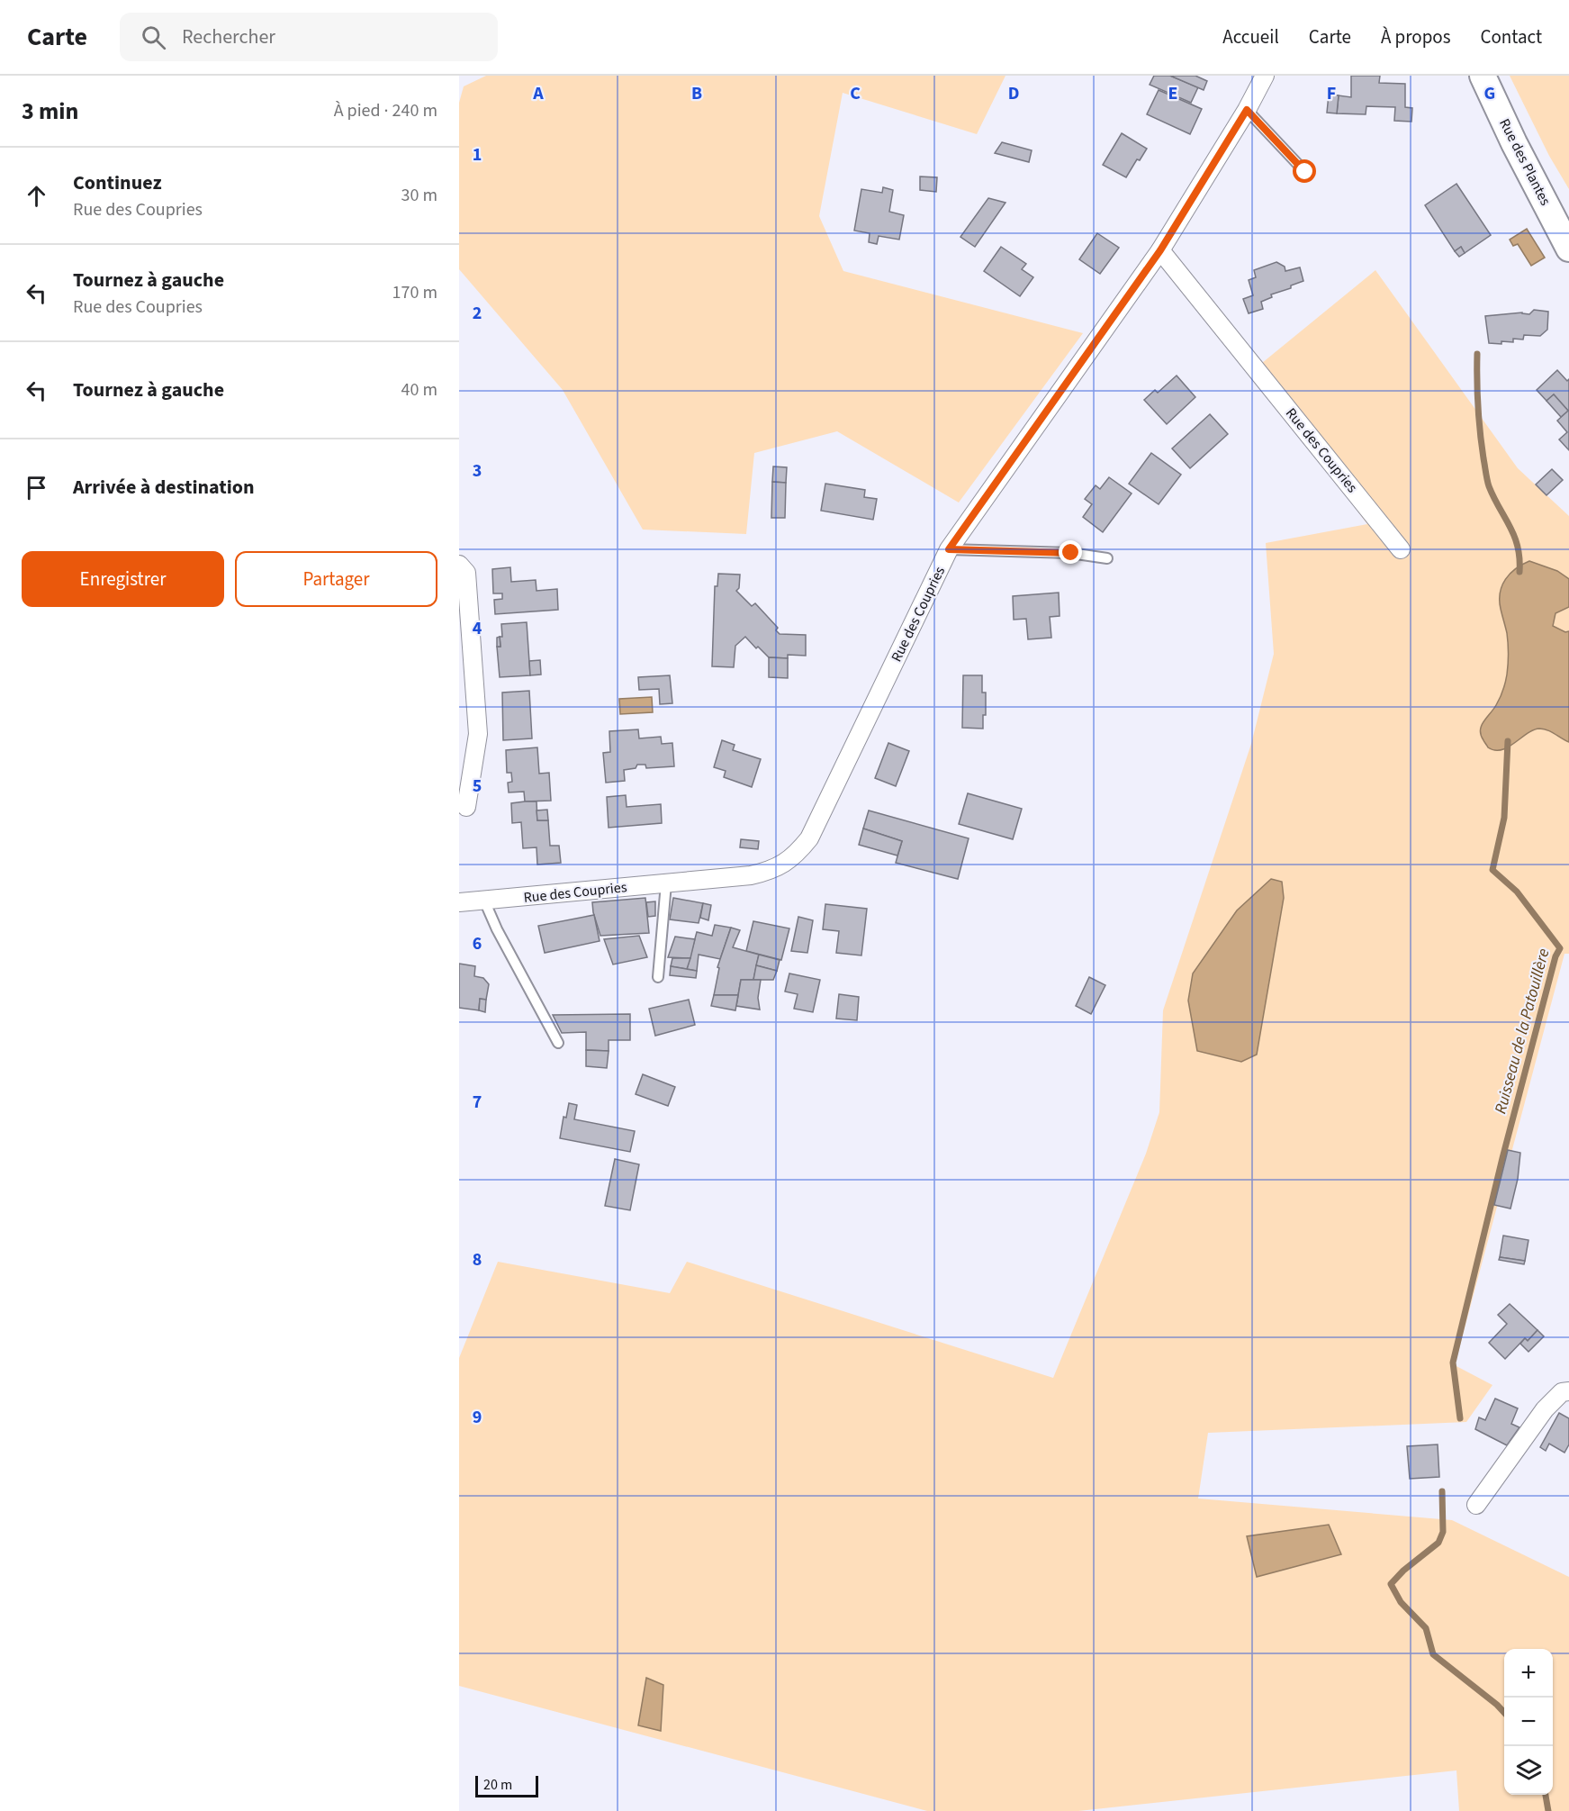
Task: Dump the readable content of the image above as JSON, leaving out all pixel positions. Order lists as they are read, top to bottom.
{
  "streets": {
    "street": ["Rue des Plantes", "Rue des Coupries"]
  },
  "water": ["Ruisseau de la Patouillère"],
  "scale_bar": "20 m",
  "page": {
    "header": "Carte",
    "search": "Rechercher",
    "nav": [
      "Accueil",
      "Carte",
      "À propos",
      "Contact"
    ],
    "heading": ["3 min", "À pied · 240 m"],
    "list": [
      ["Continuez", "Rue des Coupries", "30 m"],
      ["Tournez à gauche", "Rue des Coupries", "170 m"],
      ["Tournez à gauche", "40 m"],
      "Arrivée à destination"
    ],
    "buttons": ["Enregistrer", "Partager"],
    "map_buttons": ["+", "−"],
    "scale": "20 m"
  },
  "grid": {
    "columns": [
      "A",
      "B",
      "C",
      "D",
      "E",
      "F",
      "G"
    ],
    "rows": [
      "1",
      "2",
      "3",
      "4",
      "5",
      "6",
      "7",
      "8",
      "9"
    ]
  }
}
